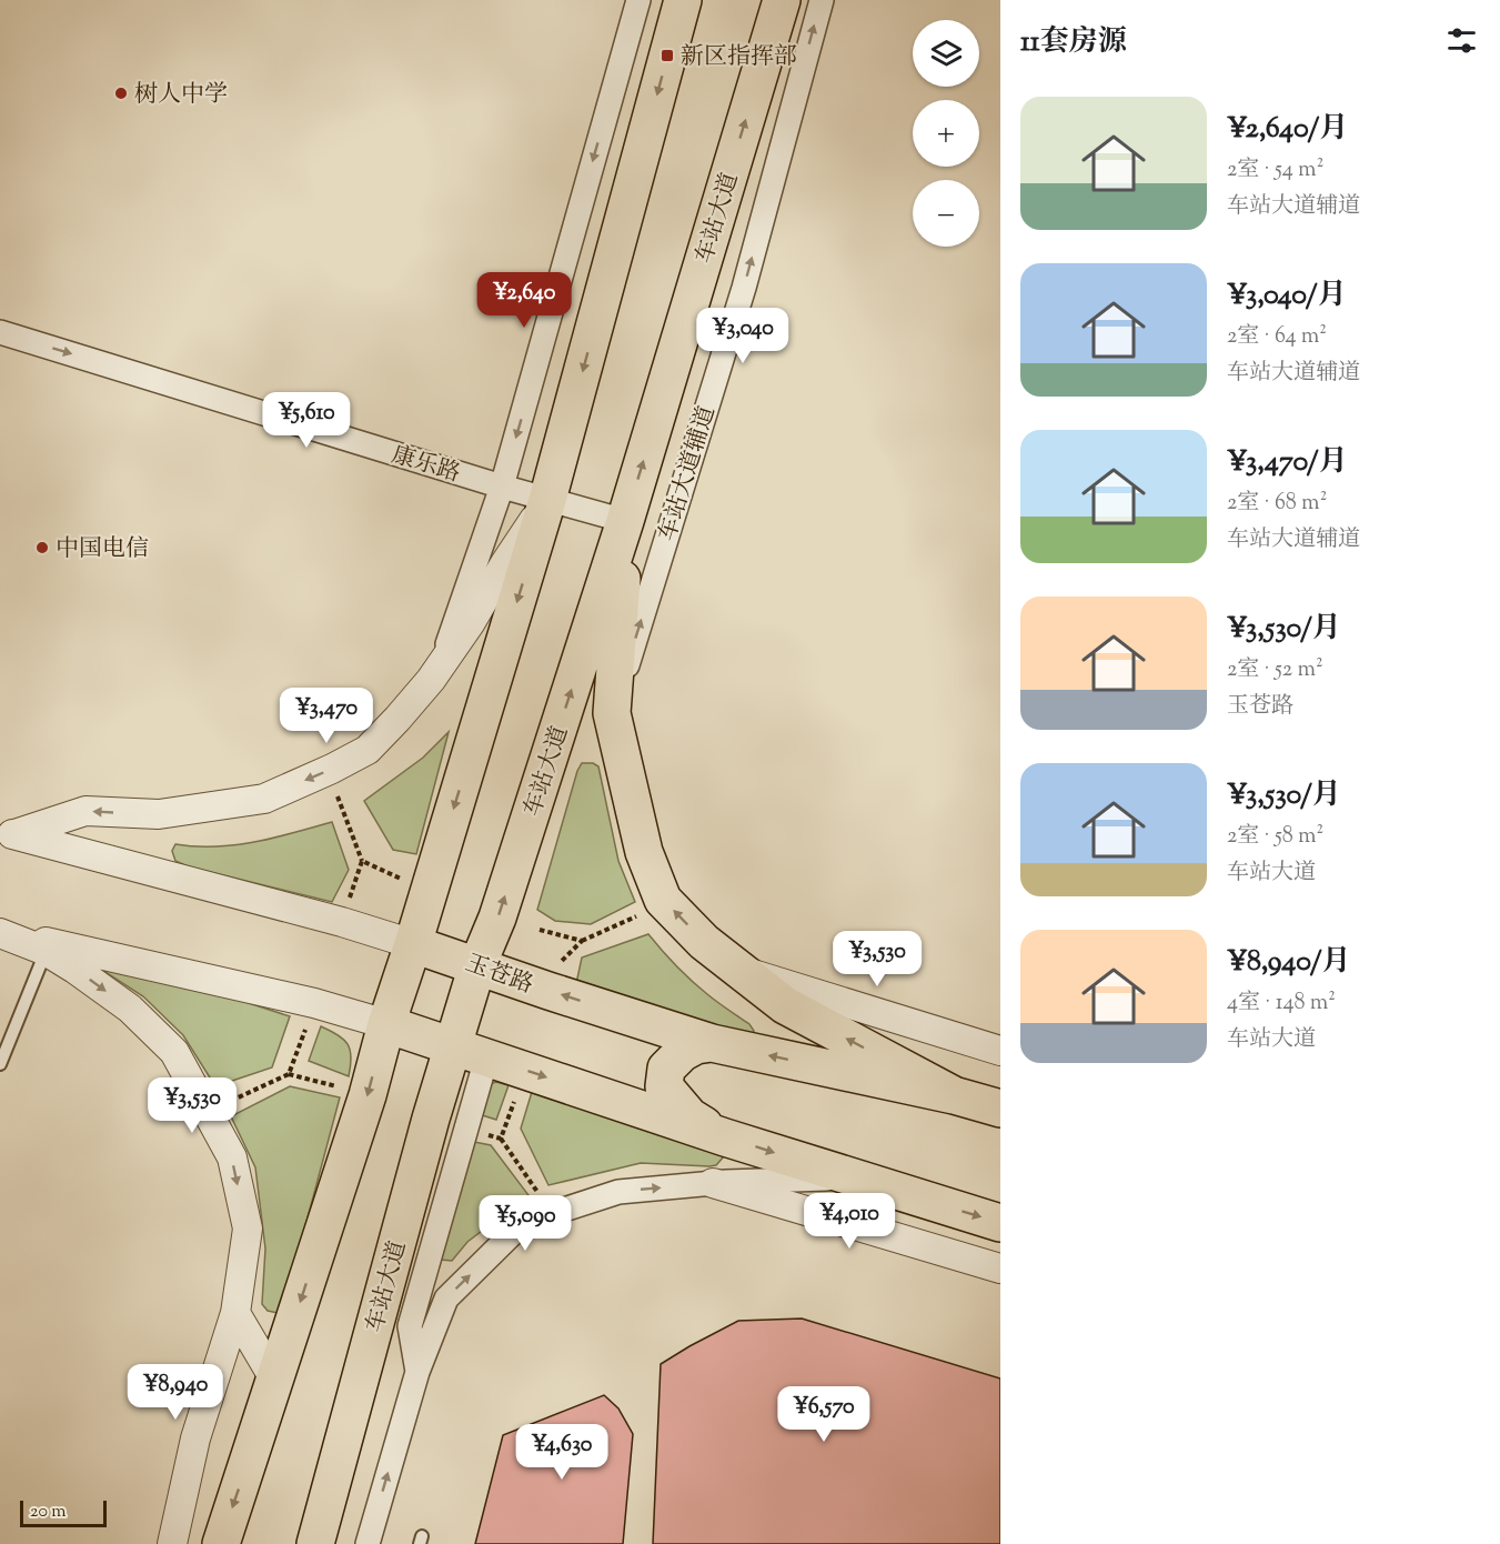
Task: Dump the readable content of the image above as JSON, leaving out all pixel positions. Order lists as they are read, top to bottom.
{
  "streets": {
    "main road": ["车站大道", "玉苍路"],
    "street": ["康乐路", "车站大道辅道"]
  },
  "crossings": [
    ["车站大道", "康乐路"],
    ["车站大道", "玉苍路"]
  ],
  "one_way": ["康乐路"],
  "places": {
    "transit": ["新区指挥部"],
    "other": ["树人中学", "中国电信"]
  },
  "scale_bar": "20 m",
  "page": {
    "heading": "11套房源",
    "map_buttons": ["+", "−"],
    "list": [
      {
        "name": "¥2,640/月",
        "note": "2室 · 54 m² · 车站大道辅道"
      },
      {
        "name": "¥3,040/月",
        "note": "2室 · 64 m² · 车站大道辅道"
      },
      {
        "name": "¥3,470/月",
        "note": "2室 · 68 m² · 车站大道辅道"
      },
      {
        "name": "¥3,530/月",
        "note": "2室 · 52 m² · 玉苍路"
      },
      {
        "name": "¥3,530/月",
        "note": "2室 · 58 m² · 车站大道"
      },
      {
        "name": "¥8,940/月",
        "note": "4室 · 148 m² · 车站大道"
      }
    ],
    "price": [
      "¥2,640",
      "¥3,040",
      "¥5,610",
      "¥3,470",
      "¥3,530",
      "¥3,530",
      "¥4,010",
      "¥5,090",
      "¥8,940",
      "¥6,570",
      "¥4,630"
    ],
    "scale": "20 m"
  }
}
